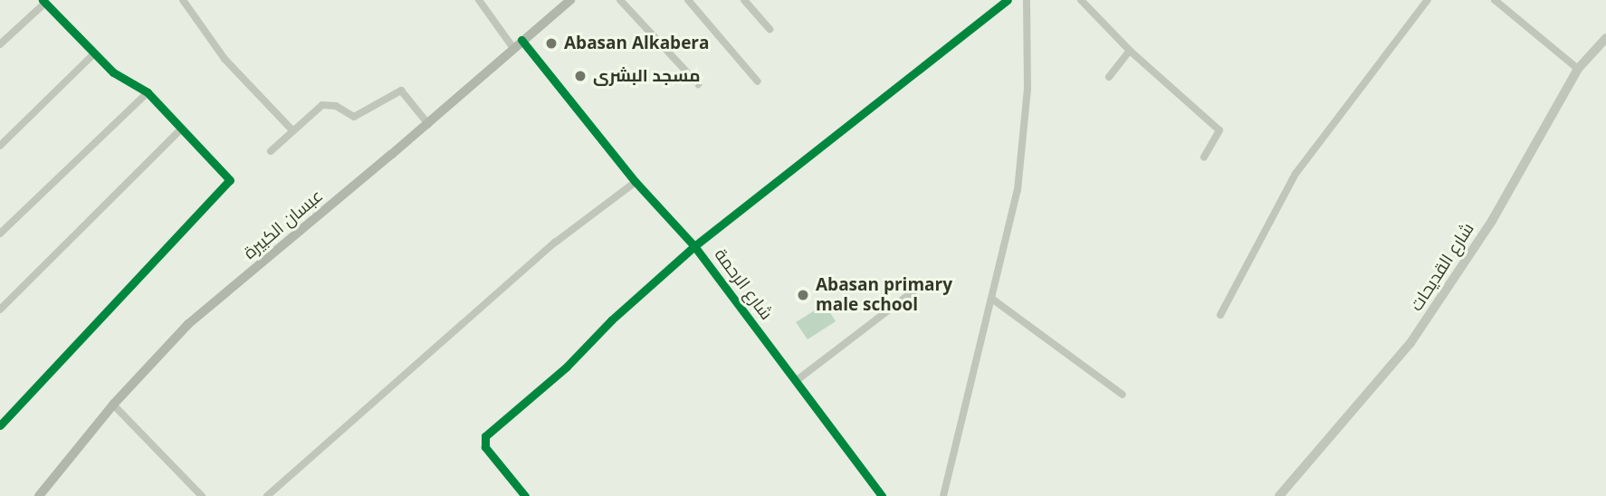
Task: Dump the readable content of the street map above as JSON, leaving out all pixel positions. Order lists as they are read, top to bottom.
{
  "streets": {
    "main road": ["عبسان الكبيرة"],
    "street": ["شارع القديحات", "شارع الرحمة"]
  },
  "crossings": [
    ["عبسان الكبيرة", "شارع الرحمة"]
  ],
  "places": ["Abasan Alkabera", "مسجد البشرى", "Abasan primary male school"]
}
